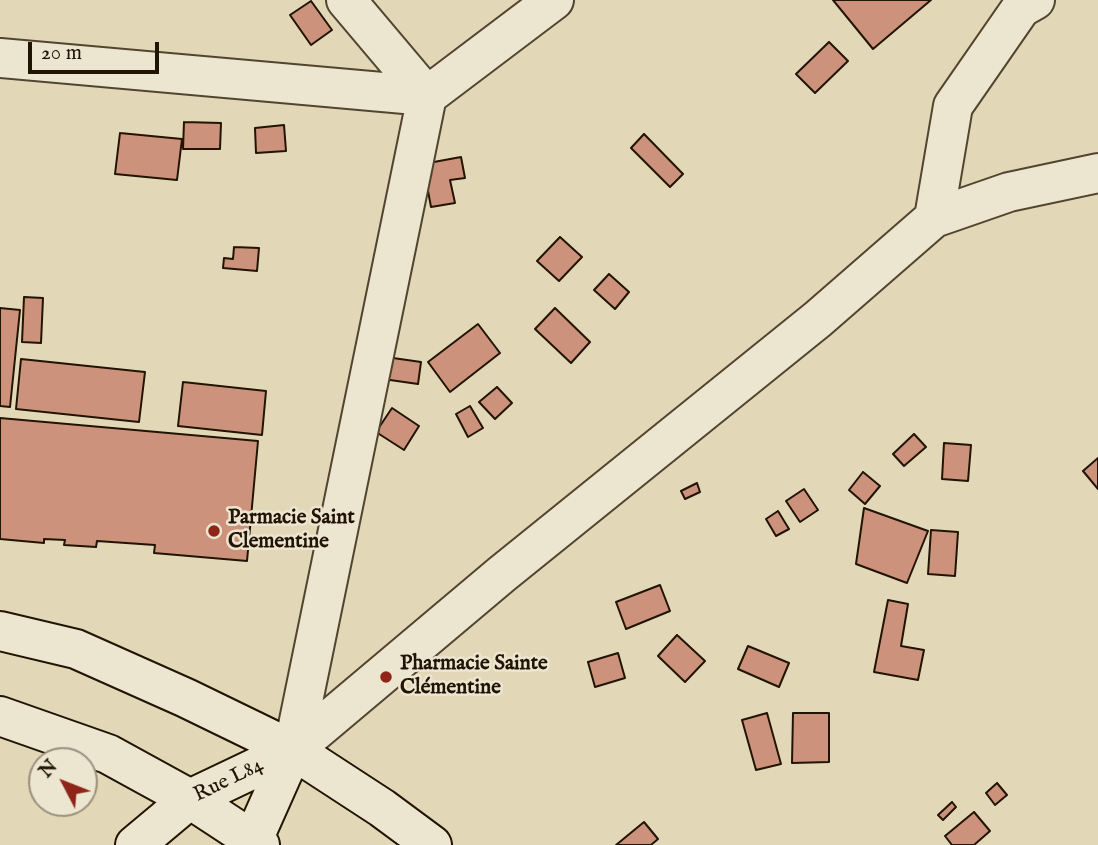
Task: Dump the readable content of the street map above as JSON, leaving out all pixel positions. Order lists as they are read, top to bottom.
{
  "streets": {
    "street": ["Rue L84"]
  },
  "places": ["Parmacie Saint Clementine", "Pharmacie Sainte Clémentine"],
  "scale_bar": "20 m",
  "north": "top left"
}
